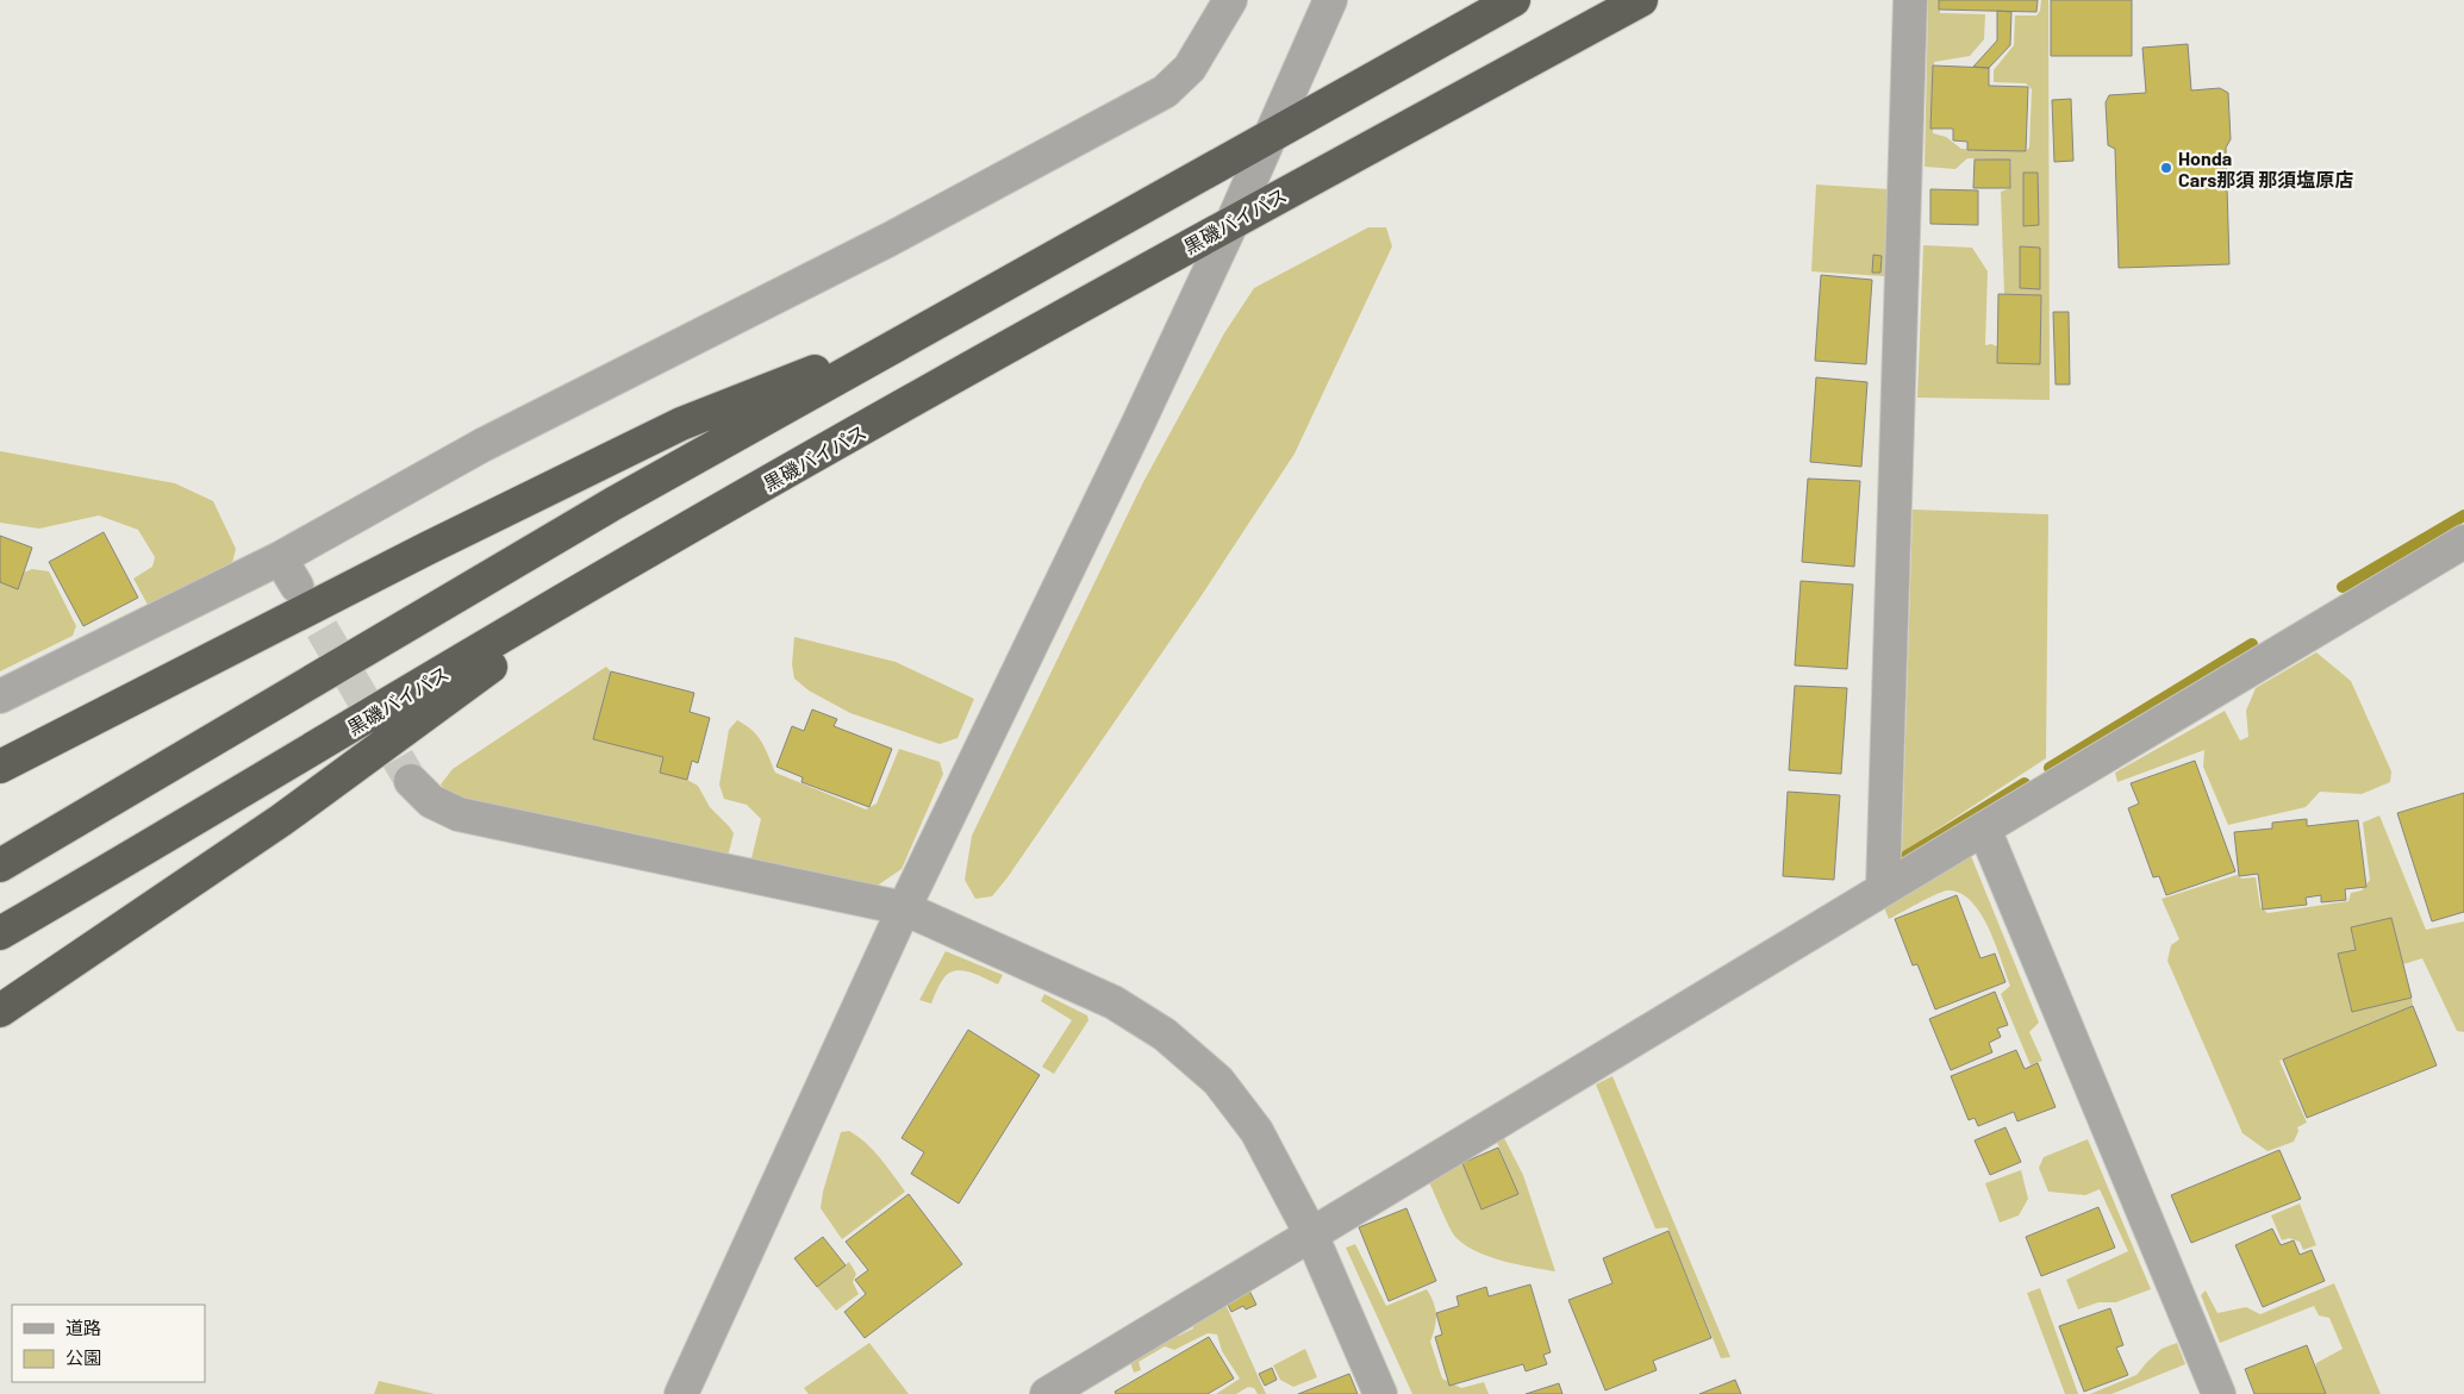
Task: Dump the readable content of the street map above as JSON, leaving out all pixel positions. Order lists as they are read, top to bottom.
{
  "streets": {
    "highway": ["黒磯バイパス"]
  },
  "places": ["Honda Cars那須 那須塩原店"],
  "legend": ["道路", "公園"]
}
